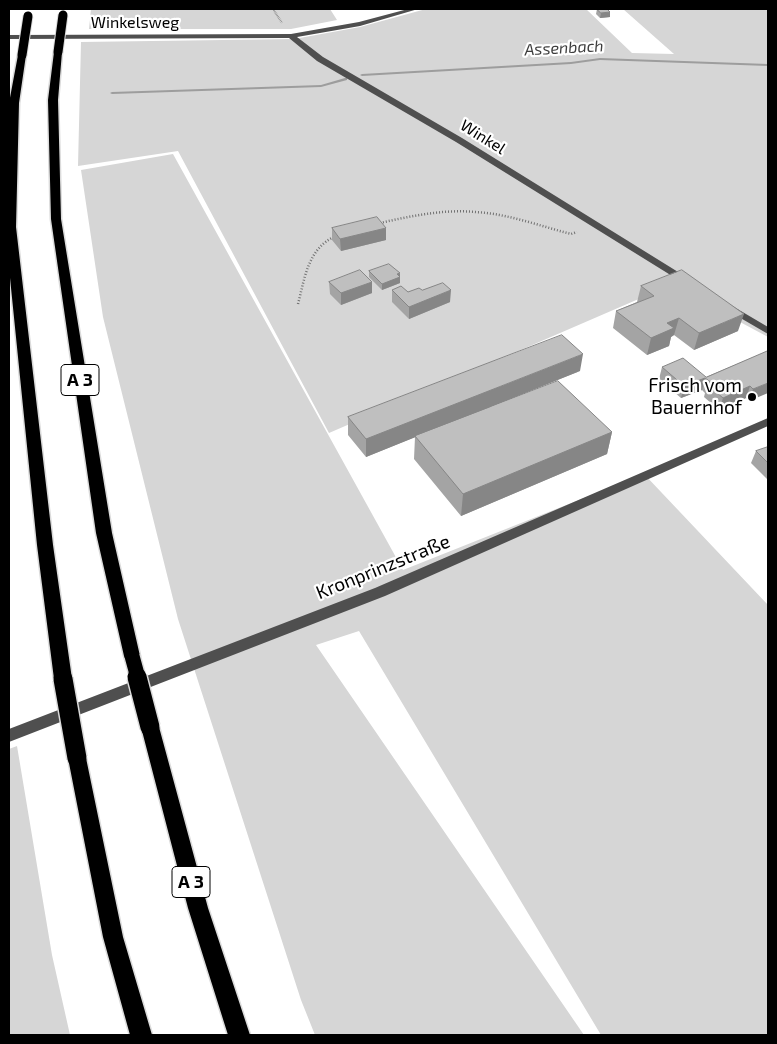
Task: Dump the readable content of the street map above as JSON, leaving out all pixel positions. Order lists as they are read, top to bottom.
{
  "streets": {
    "highway": ["A 3"],
    "street": ["Winkelsweg", "Winkel", "Kronprinzstraße"]
  },
  "crossings": [
    ["Winkelsweg", "Winkel"]
  ],
  "water": ["Assenbach"],
  "places": ["Frisch vom Bauernhof"]
}
